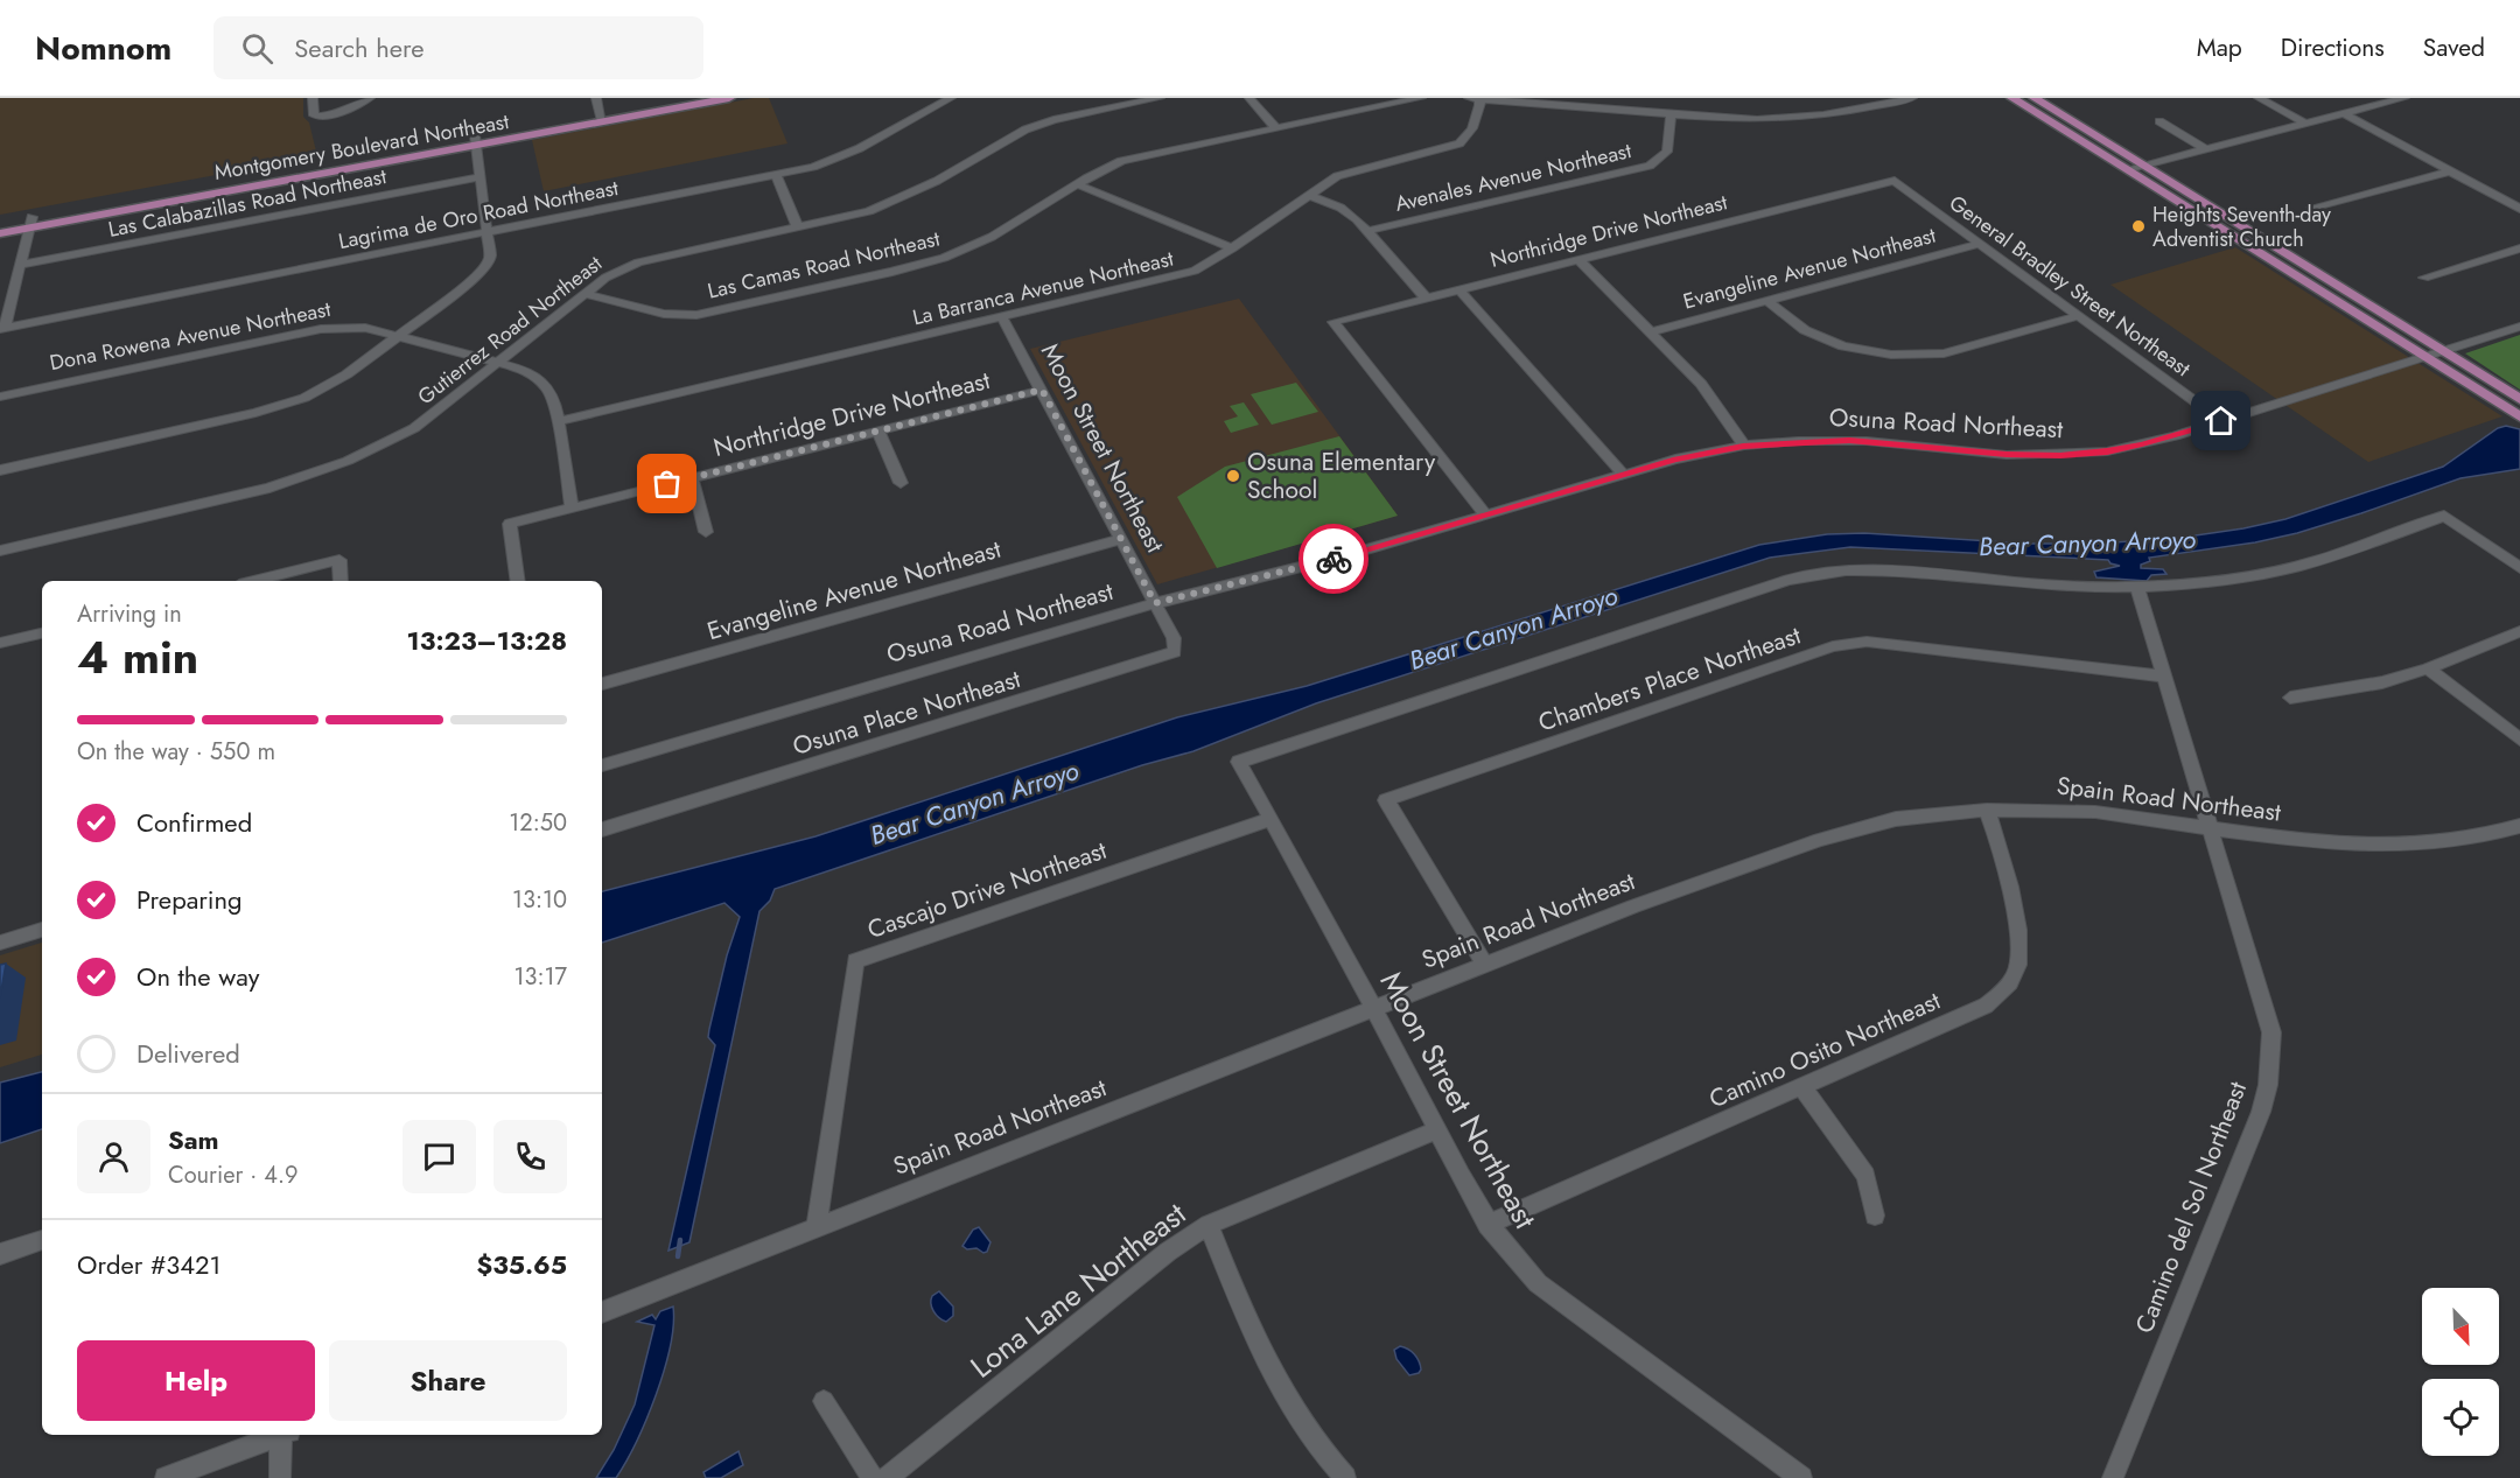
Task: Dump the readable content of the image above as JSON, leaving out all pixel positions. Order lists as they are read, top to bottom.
{
  "streets": {
    "main road": ["Montgomery Boulevard Northeast"],
    "street": [
      "Avenales Avenue Northeast",
      "Las Calabazillas Road Northeast",
      "Lagrima de Oro Road Northeast",
      "Northridge Drive Northeast",
      "Las Camas Road Northeast",
      "Evangeline Avenue Northeast",
      "General Bradley Street Northeast",
      "La Barranca Avenue Northeast",
      "Gutierrez Road Northeast",
      "Dona Rowena Avenue Northeast",
      "Osuna Road Northeast",
      "Moon Street Northeast",
      "Chambers Place Northeast",
      "Osuna Place Northeast",
      "Spain Road Northeast",
      "Cascajo Drive Northeast",
      "Camino Osito Northeast",
      "Camino del Sol Northeast",
      "Lona Lane Northeast"
    ]
  },
  "crossings": [
    ["Northridge Drive Northeast", "General Bradley Street Northeast"],
    ["Northridge Drive Northeast", "Dona Rowena Avenue Northeast"],
    ["Northridge Drive Northeast", "Osuna Road Northeast"],
    ["Northridge Drive Northeast", "Moon Street Northeast"],
    ["Las Camas Road Northeast", "Gutierrez Road Northeast"],
    ["Evangeline Avenue Northeast", "General Bradley Street Northeast"],
    ["Evangeline Avenue Northeast", "Moon Street Northeast"],
    ["General Bradley Street Northeast", "Osuna Road Northeast"],
    ["La Barranca Avenue Northeast", "Dona Rowena Avenue Northeast"],
    ["La Barranca Avenue Northeast", "Moon Street Northeast"],
    ["Gutierrez Road Northeast", "Dona Rowena Avenue Northeast"],
    ["Osuna Road Northeast", "Moon Street Northeast"],
    ["Osuna Road Northeast", "Osuna Place Northeast"],
    ["Moon Street Northeast", "Osuna Place Northeast"],
    ["Moon Street Northeast", "Spain Road Northeast"],
    ["Moon Street Northeast", "Cascajo Drive Northeast"],
    ["Moon Street Northeast", "Camino Osito Northeast"],
    ["Moon Street Northeast", "Camino del Sol Northeast"],
    ["Moon Street Northeast", "Lona Lane Northeast"],
    ["Chambers Place Northeast", "Spain Road Northeast"],
    ["Chambers Place Northeast", "Camino del Sol Northeast"],
    ["Spain Road Northeast", "Cascajo Drive Northeast"],
    ["Spain Road Northeast", "Camino Osito Northeast"],
    ["Spain Road Northeast", "Camino del Sol Northeast"]
  ],
  "water": ["Bear Canyon Arroyo"],
  "places": ["Heights Seventh-day Adventist Church", "Osuna Elementary School"],
  "north": "bottom right",
  "page": {
    "header": "Nomnom",
    "search": "Search here",
    "nav": ["Map", "Directions", "Saved"],
    "heading": ["4 min", "Arriving in", "13:23–13:28"],
    "panel": [
      "Sam",
      "Courier · 4.9",
      "Order #3421",
      "$35.65"
    ],
    "bar": "On the way · 550 m",
    "list": [
      ["Confirmed", "12:50"],
      ["Preparing", "13:10"],
      ["On the way", "13:17"],
      "Delivered"
    ],
    "buttons": ["Help", "Share"]
  }
}
